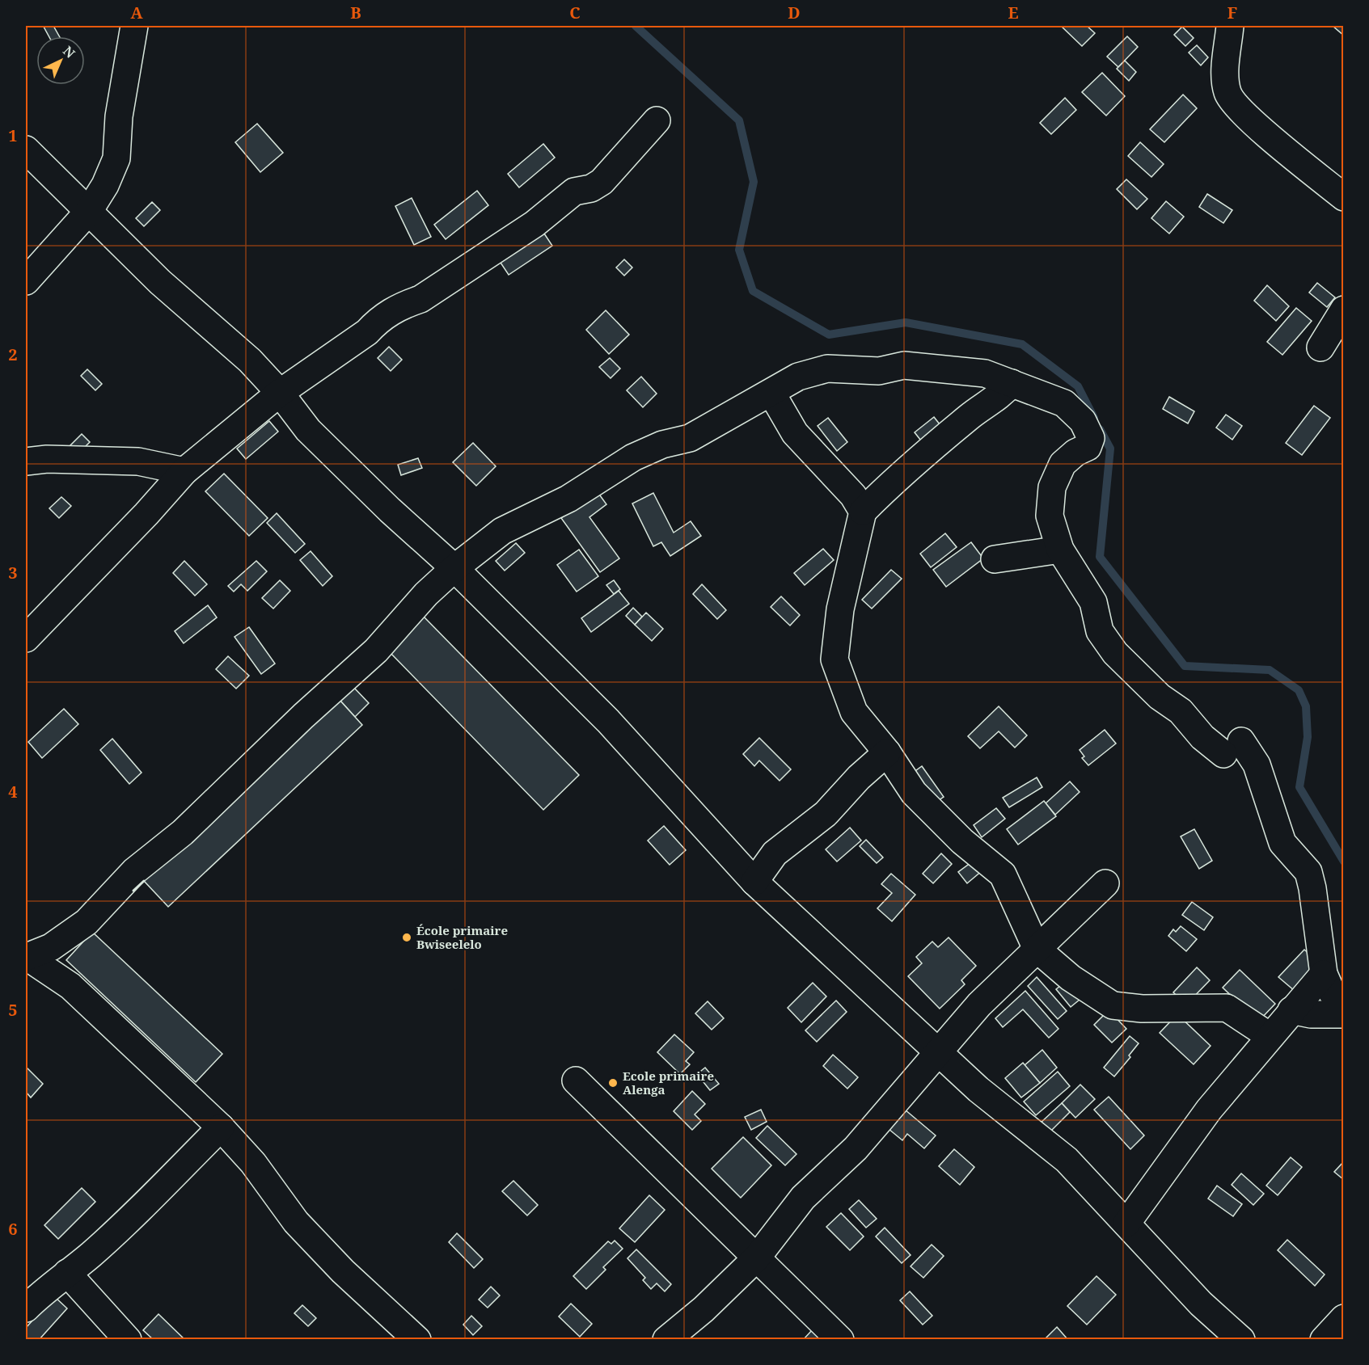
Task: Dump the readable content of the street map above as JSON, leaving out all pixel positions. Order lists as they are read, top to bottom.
{
  "places": ["École primaire Bwiseelelo", "Ecole primaire Alenga"],
  "north": "top right",
  "grid": {
    "columns": [
      "A",
      "B",
      "C",
      "D",
      "E",
      "F"
    ],
    "rows": [
      "1",
      "2",
      "3",
      "4",
      "5",
      "6"
    ]
  }
}
